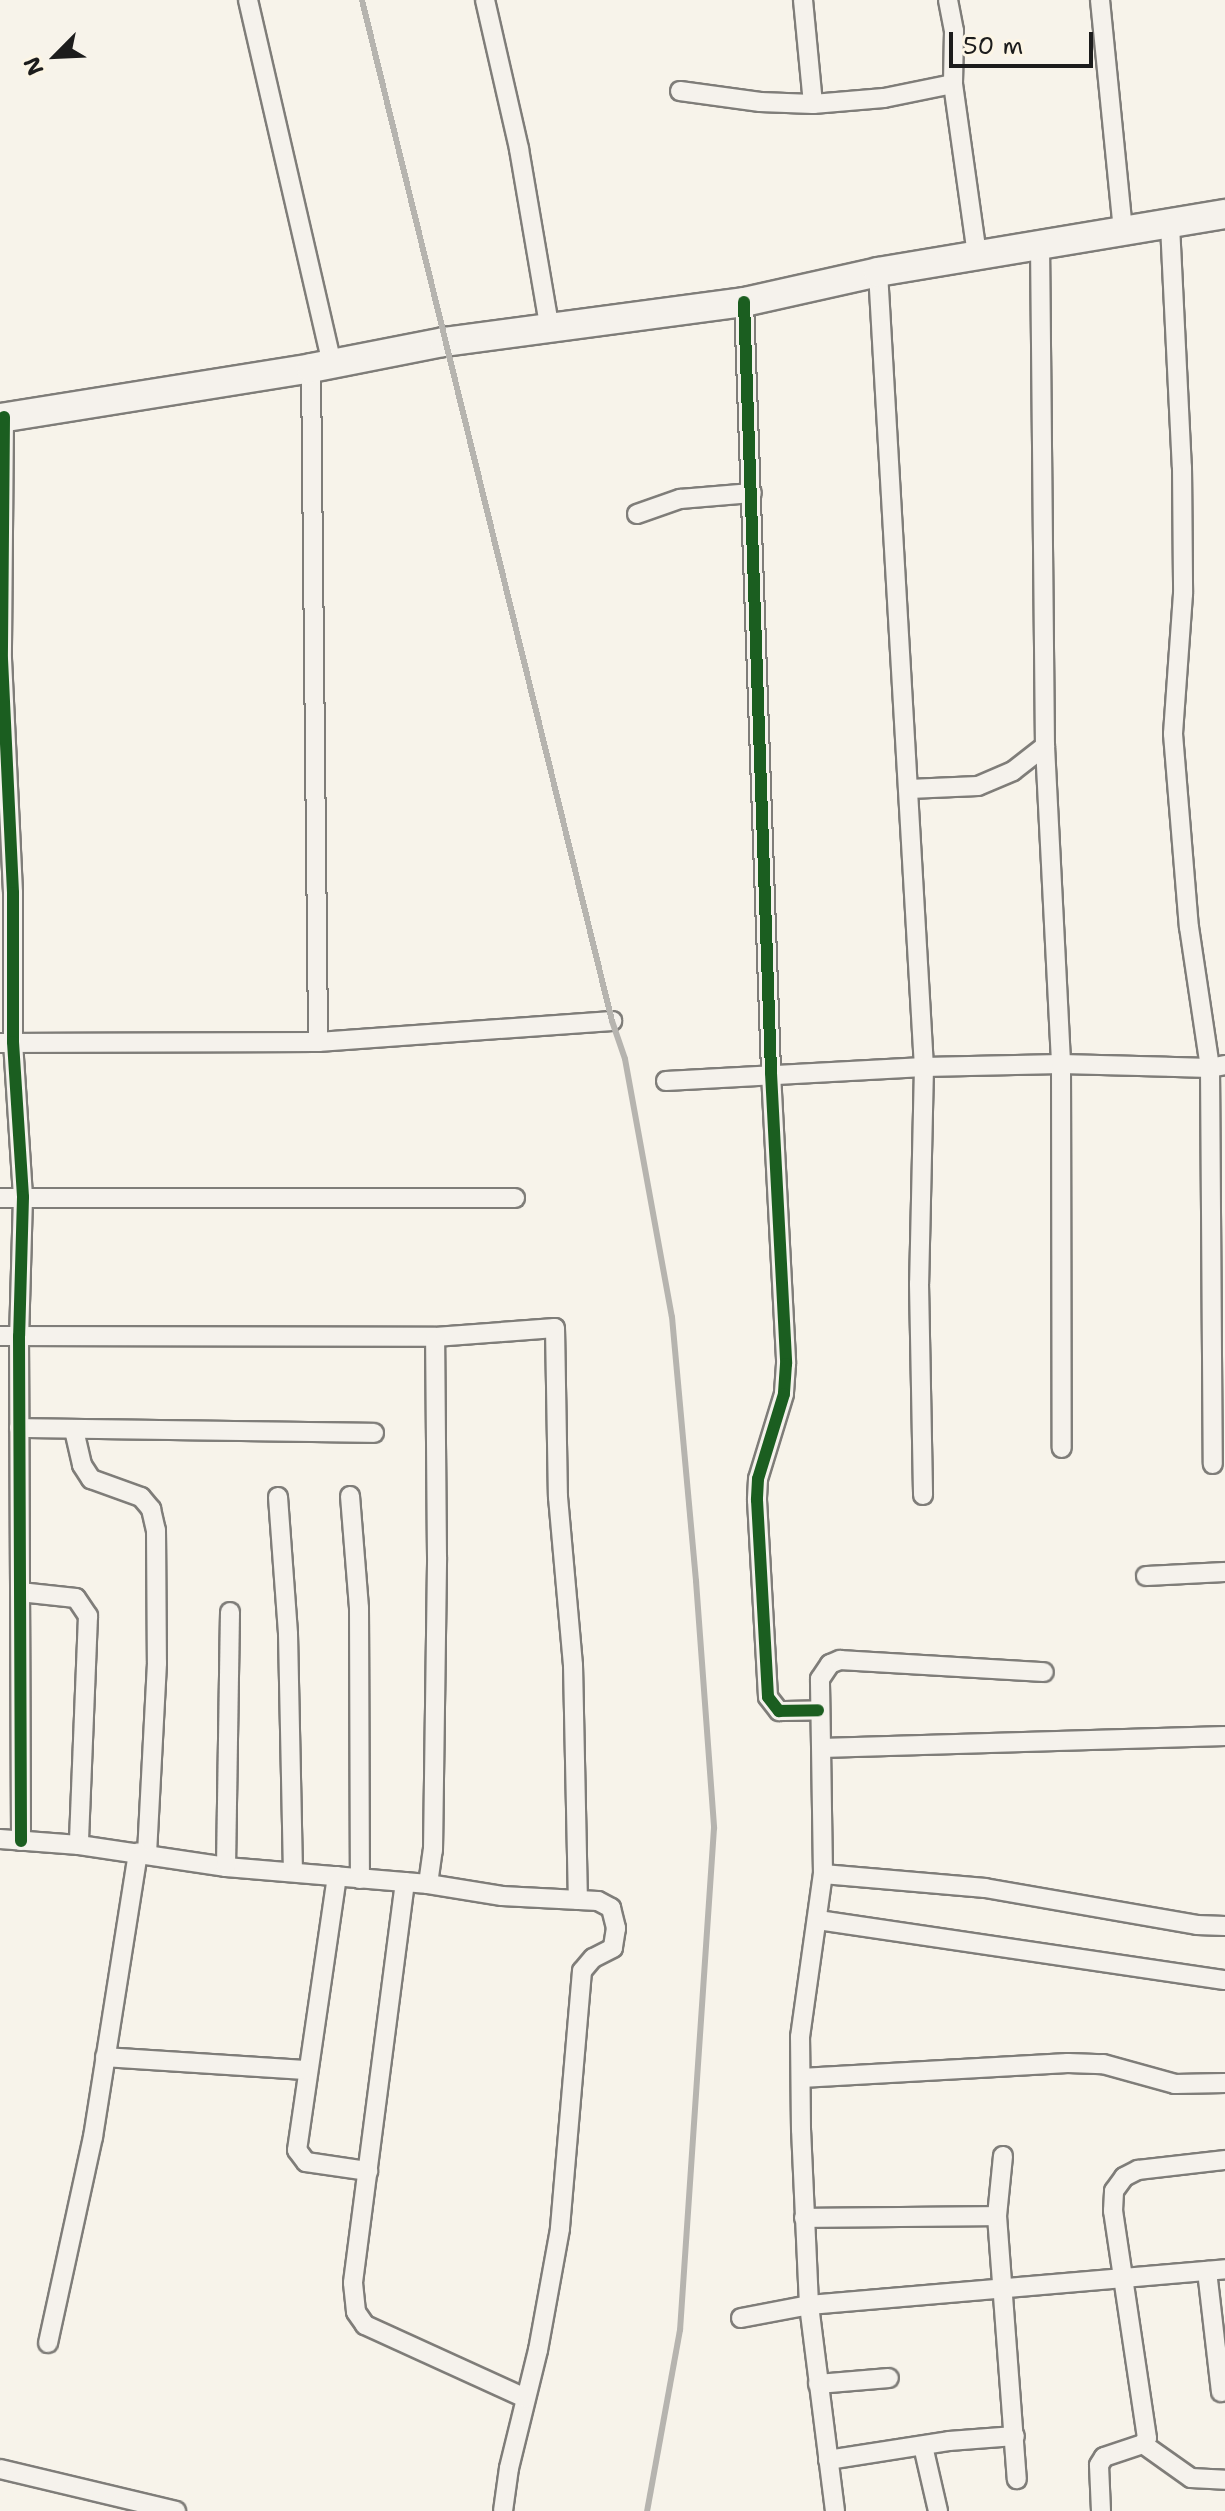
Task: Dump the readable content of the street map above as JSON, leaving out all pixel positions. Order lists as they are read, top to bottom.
{
  "scale_bar": "50 m",
  "north": "bottom left"
}
